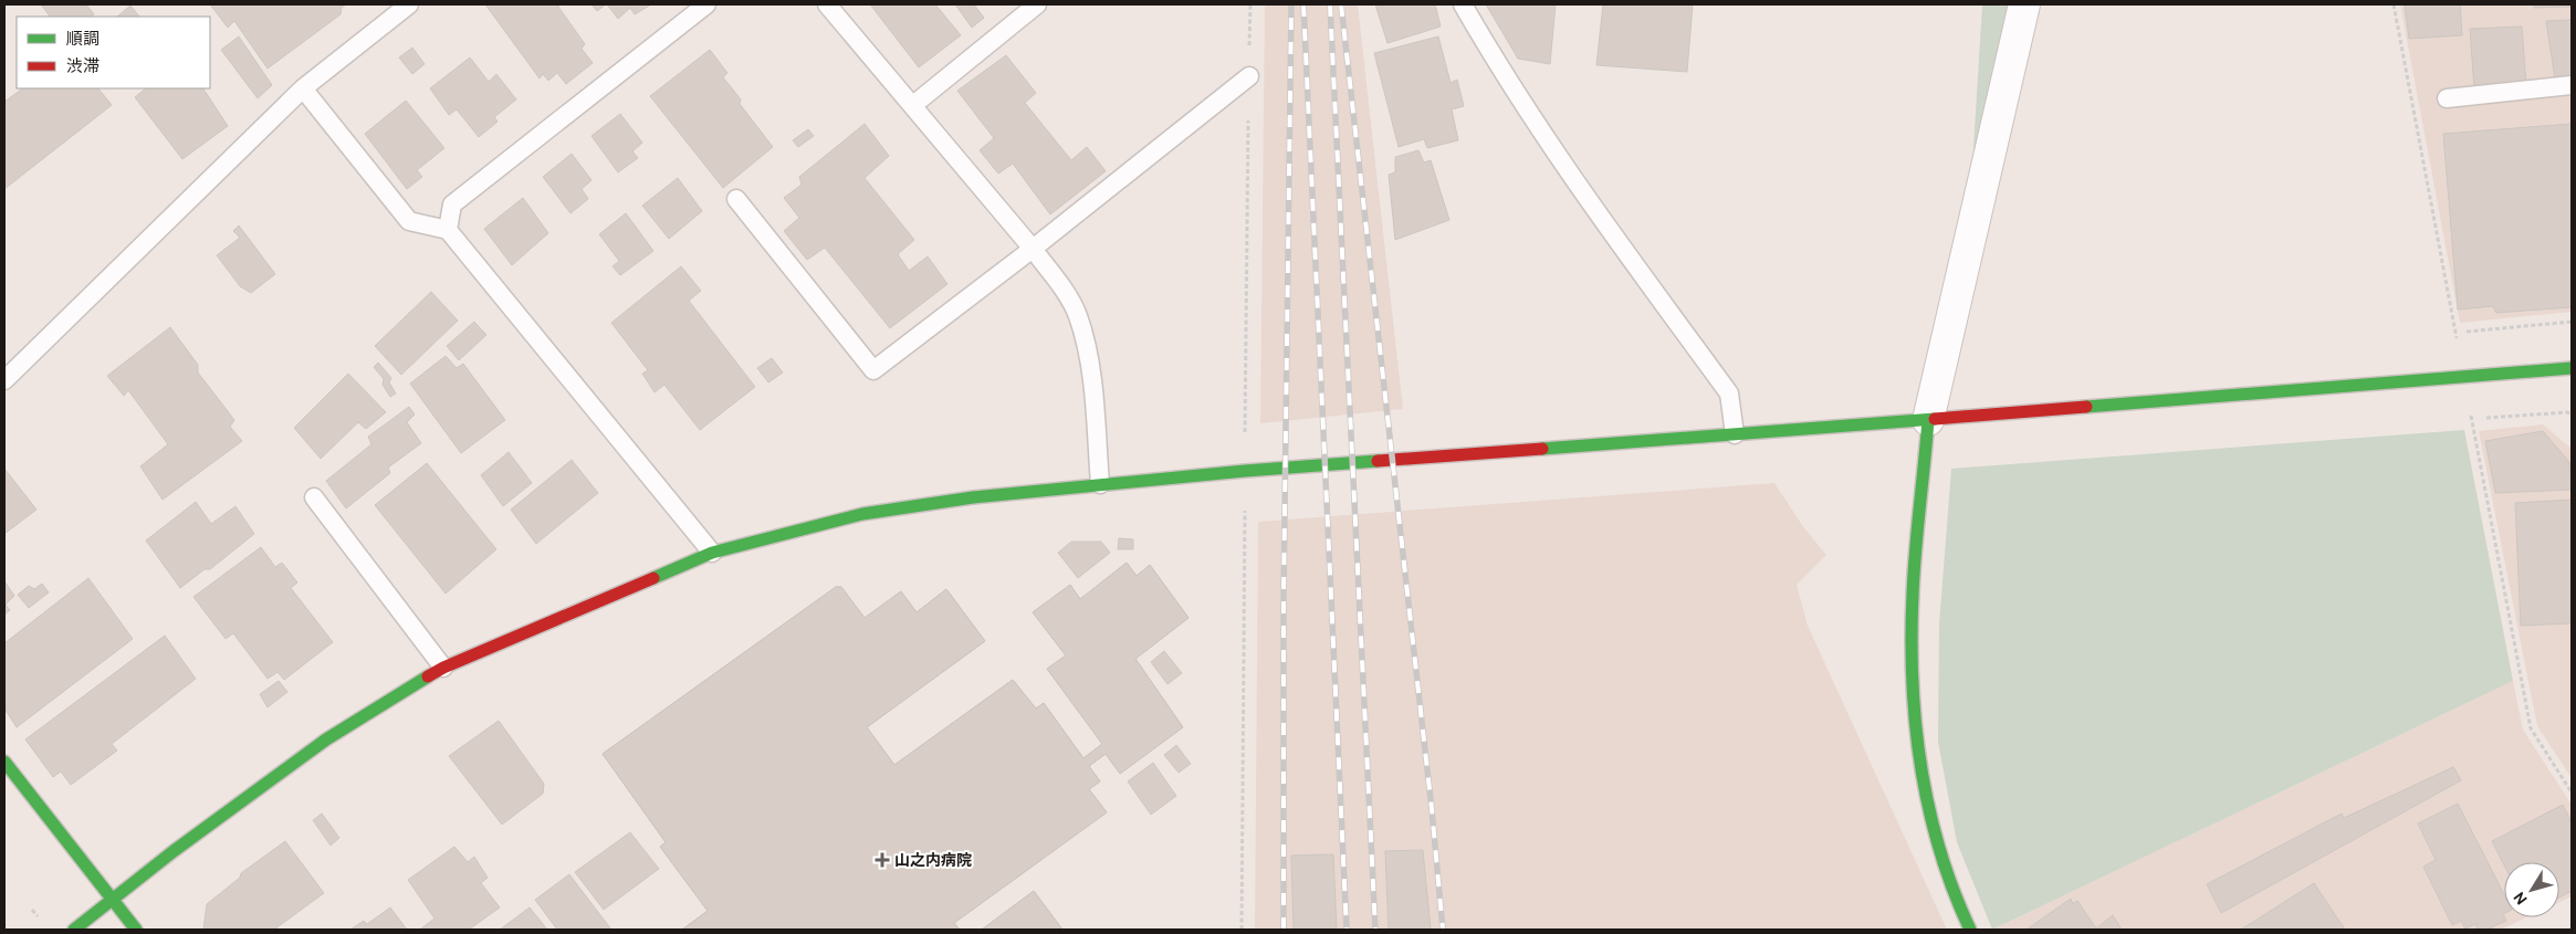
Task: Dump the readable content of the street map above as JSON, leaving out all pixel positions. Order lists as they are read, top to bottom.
{
  "places": {
    "health": ["山之内病院"]
  },
  "legend": ["順調", "渋滞"],
  "north": "bottom left"
}
